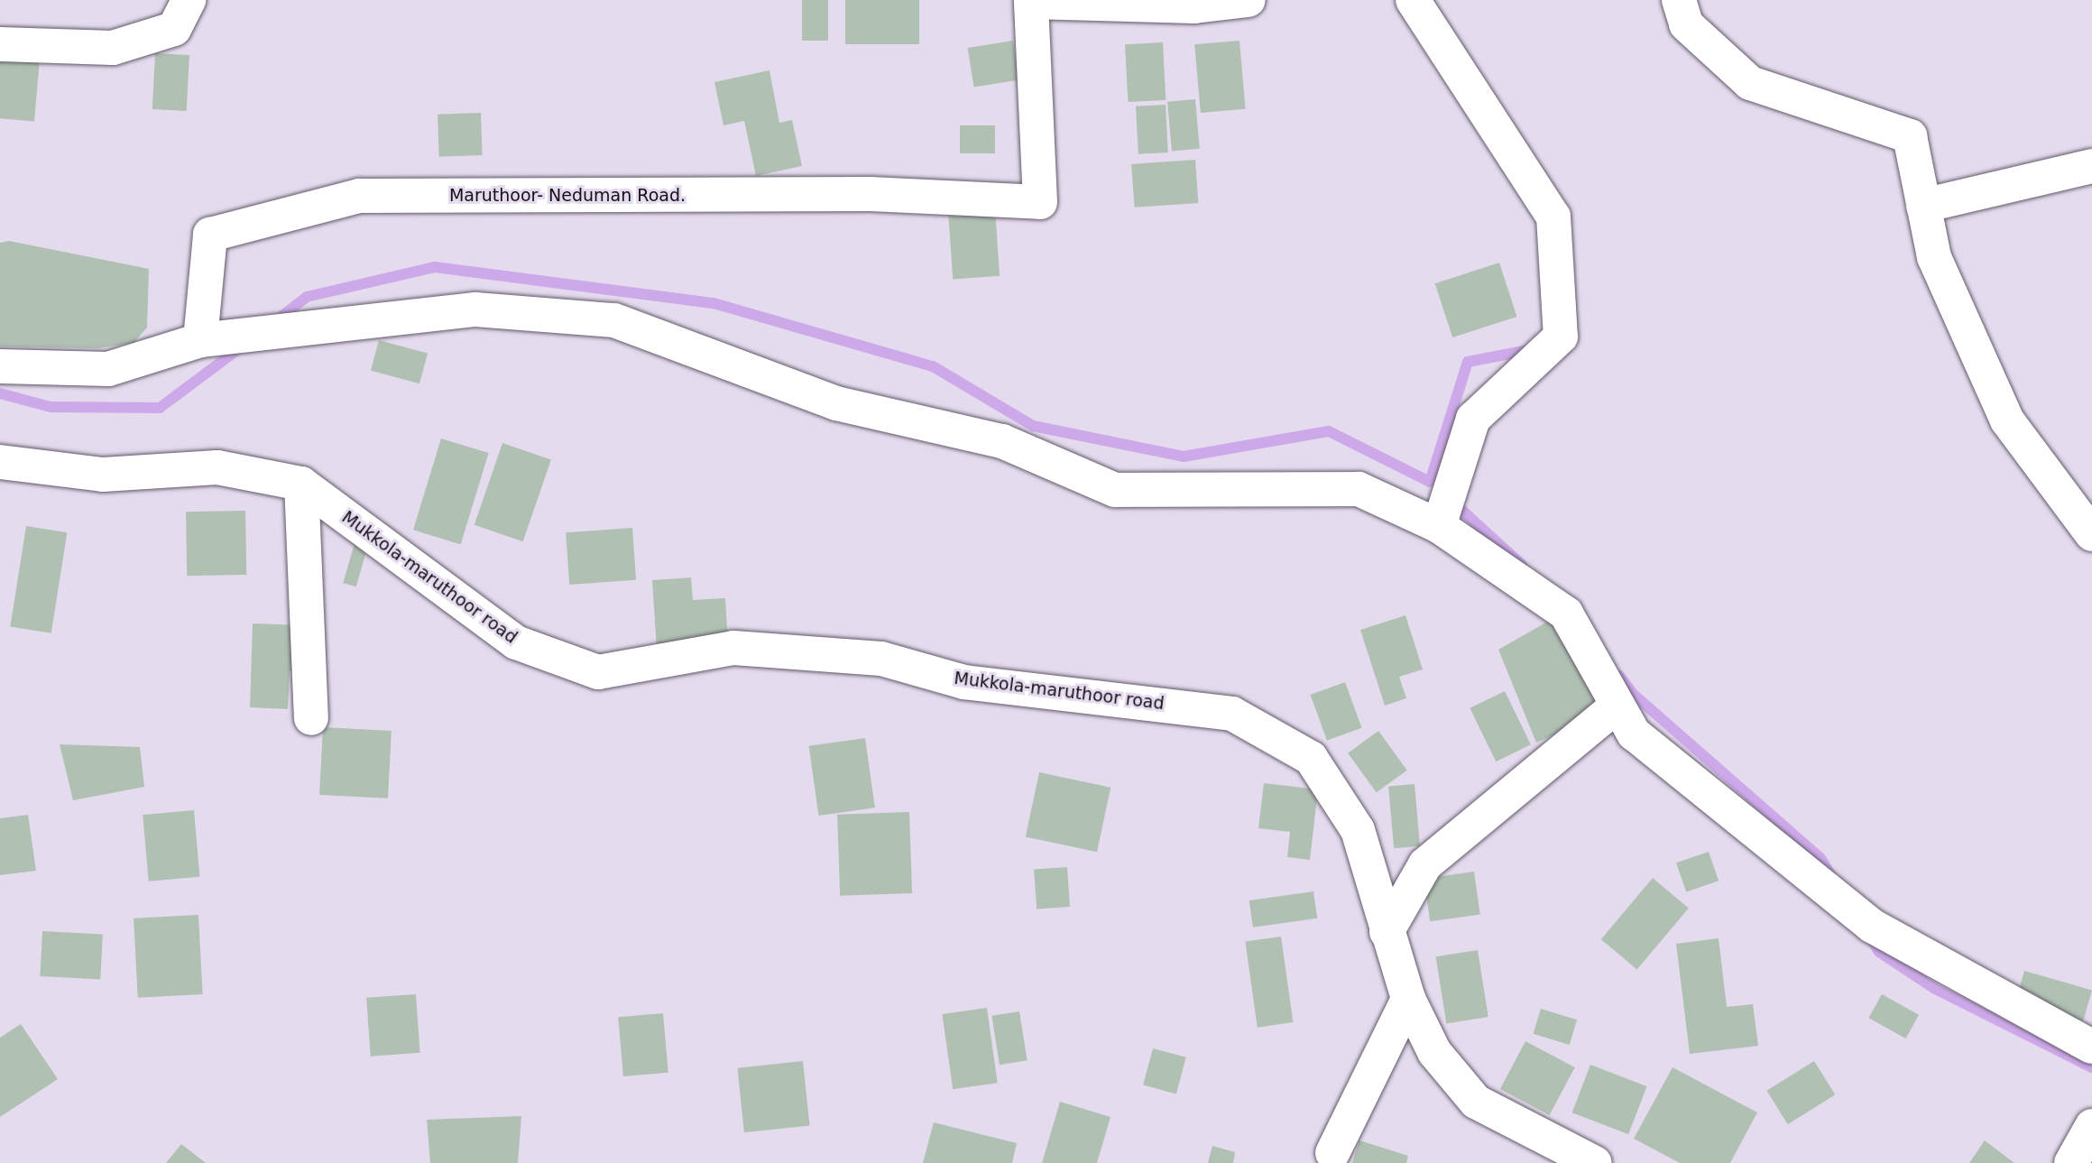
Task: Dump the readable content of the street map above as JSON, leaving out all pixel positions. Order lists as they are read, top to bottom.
{
  "streets": {
    "street": ["Maruthoor- Neduman Road.", "Mukkola-maruthoor road"]
  }
}
